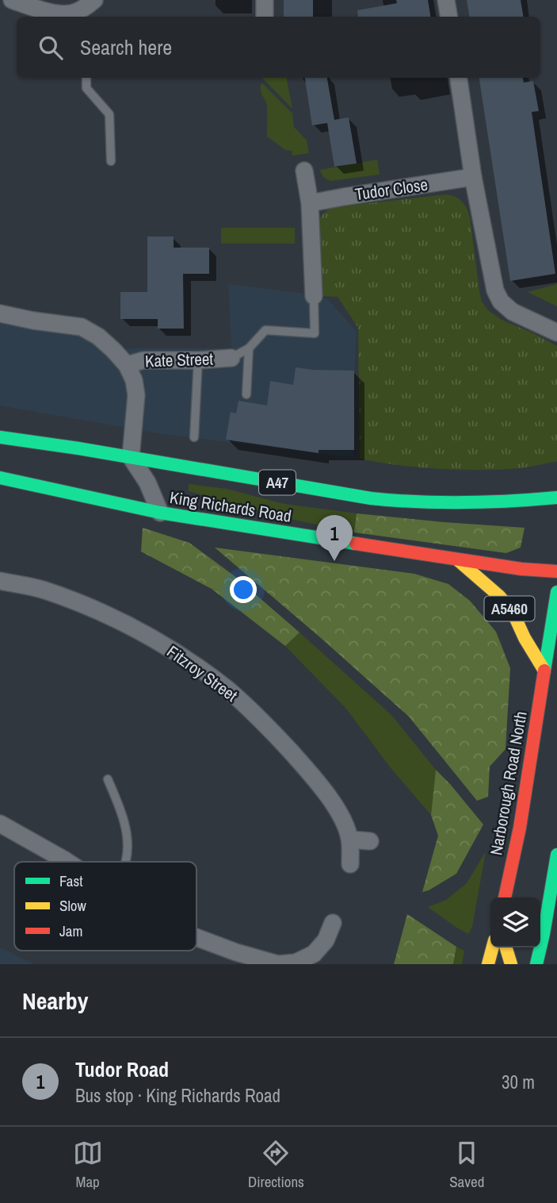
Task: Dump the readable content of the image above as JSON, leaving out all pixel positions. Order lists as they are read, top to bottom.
{
  "streets": {
    "main road": [
      "A47",
      "King Richards Road",
      "A5460",
      "Narborough Road North"
    ],
    "street": ["Tudor Close", "Kate Street", "Fitzroy Street"]
  },
  "crossings": [
    ["Kate Street", "King Richards Road"],
    ["King Richards Road", "A5460"],
    ["A5460", "Narborough Road North"]
  ],
  "legend": ["Fast", "Slow", "Jam"],
  "page": {
    "search": "Search here",
    "pins": "1",
    "heading": "Nearby",
    "list": [
      {
        "mark": "1",
        "name": "Tudor Road",
        "note": "Bus stop · King Richards Road",
        "value": "30 m"
      }
    ],
    "nav": ["Map", "Directions", "Saved"]
  }
}
